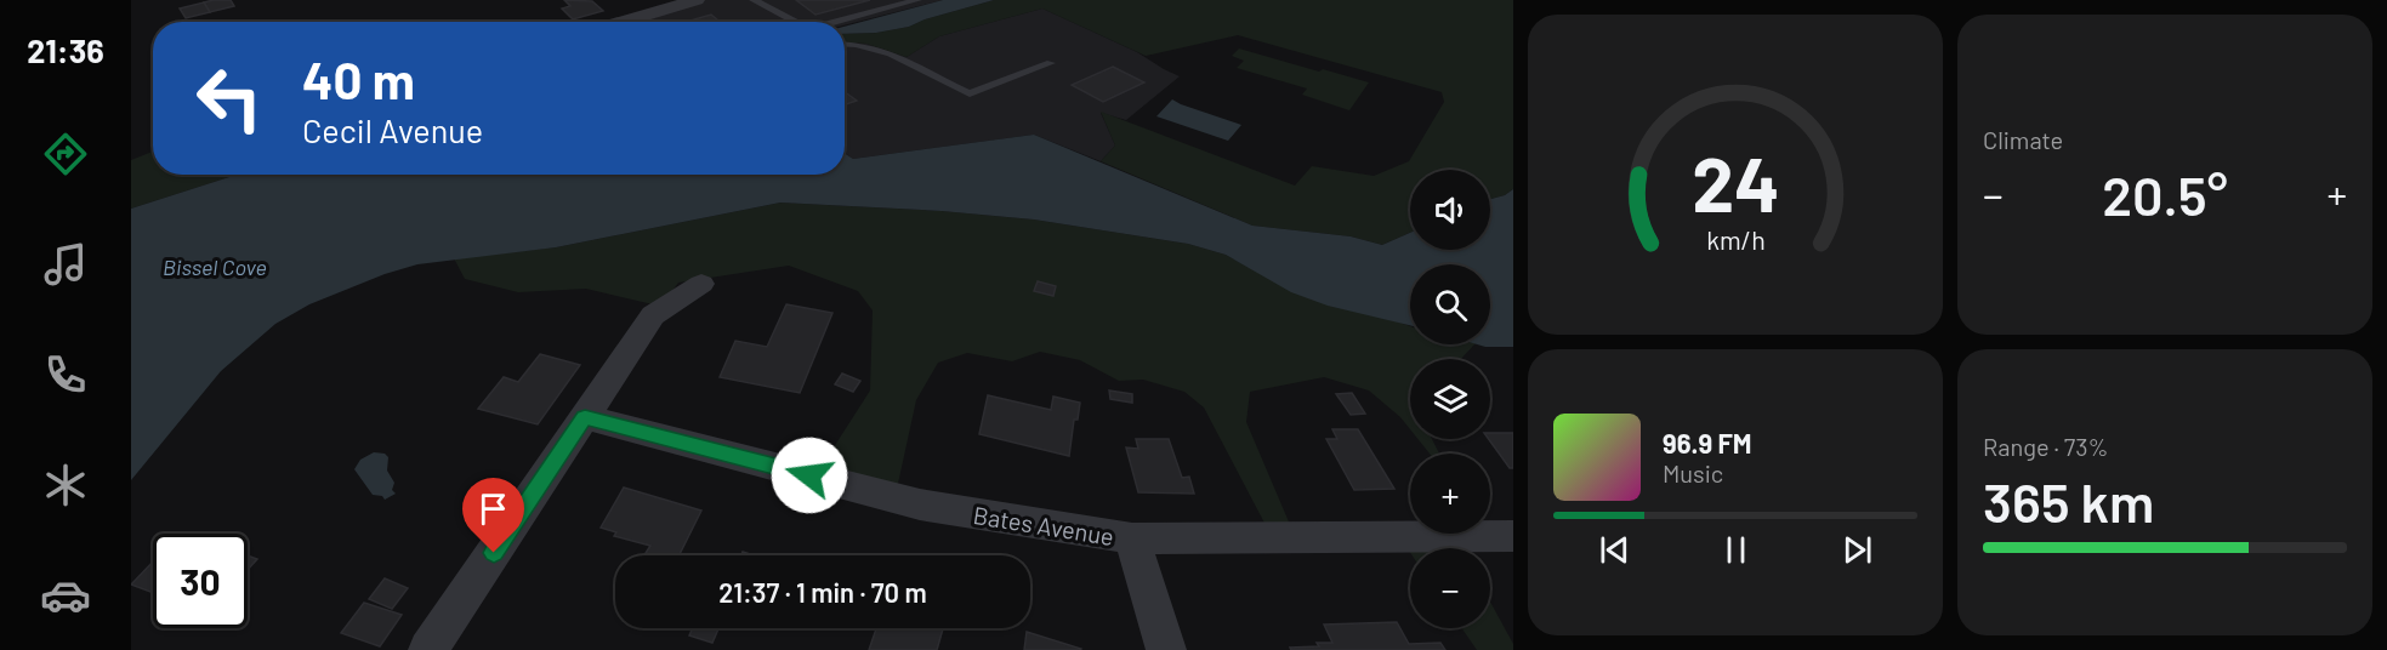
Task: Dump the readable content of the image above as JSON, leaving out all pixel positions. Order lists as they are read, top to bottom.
{
  "streets": {
    "street": ["Bates Avenue"]
  },
  "water": ["Bissel Cove"],
  "page": {
    "tabs": "21:36",
    "tile": [
      "Climate",
      ["Range · 73%", "365 km"]
    ],
    "turn": ["40 m", "Cecil Avenue"],
    "heat": ["−", "20.5°", "+"],
    "map_buttons": ["+", "−"],
    "song": ["96.9 FM", "Music"],
    "limit": "30",
    "trip": "21:37 · 1 min · 70 m",
    "gauge": ["24", "km/h"]
  }
}
